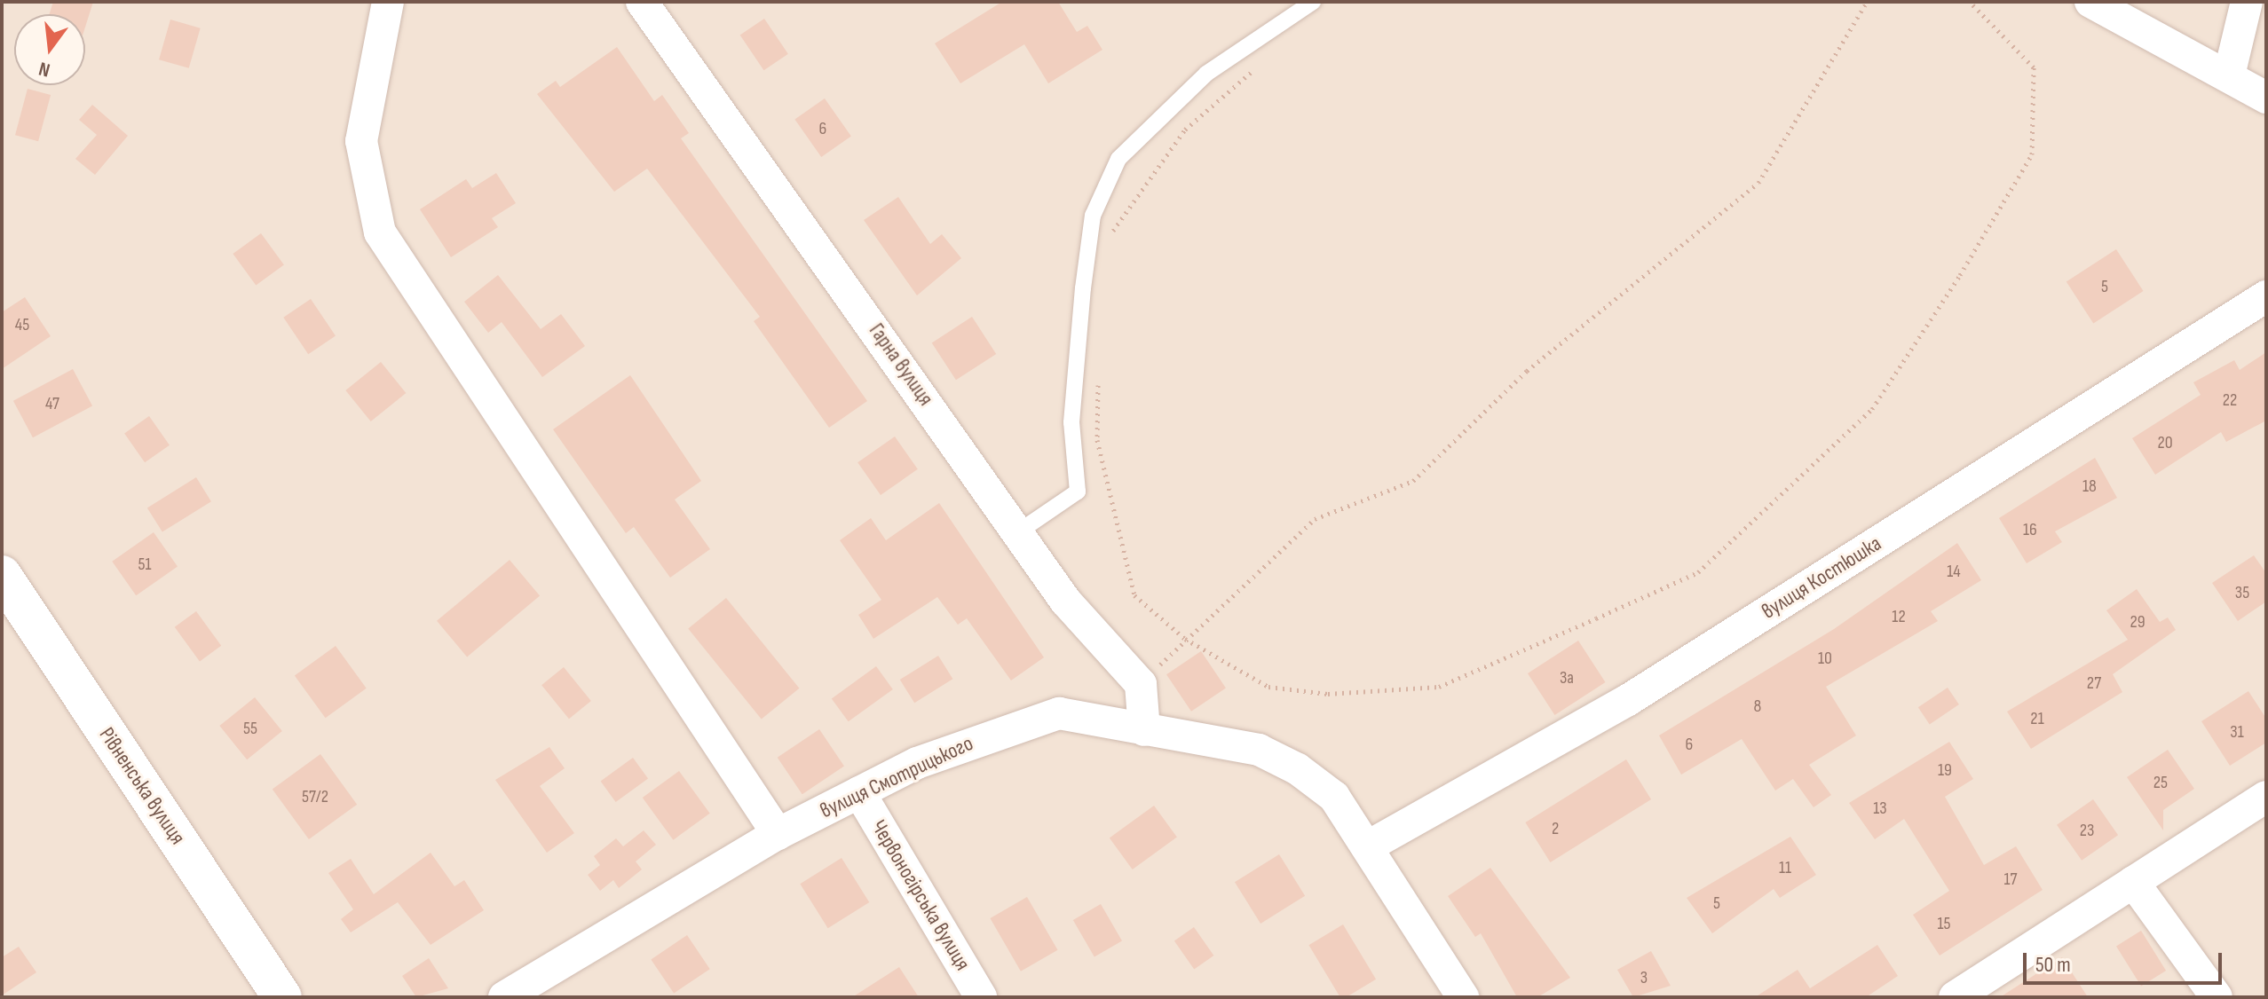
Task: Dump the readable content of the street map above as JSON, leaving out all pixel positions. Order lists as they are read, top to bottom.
{
  "streets": {
    "main road": ["Рівненська вулиця"],
    "street": [
      "Гарна вулиця",
      "вулиця Костюшка",
      "вулиця Смотрицького",
      "Червоногірська вулиця"
    ]
  },
  "crossings": [
    ["вулиця Костюшка", "вулиця Смотрицького"],
    ["вулиця Смотрицького", "Червоногірська вулиця"]
  ],
  "house_numbers": [
    "6",
    "5",
    "45",
    "22",
    "47",
    "20",
    "18",
    "16",
    "51",
    "14",
    "35",
    "12",
    "29",
    "10",
    "3а",
    "27",
    "8",
    "21",
    "55",
    "31",
    "6",
    "19",
    "25",
    "57/2",
    "13",
    "2",
    "23",
    "11",
    "17",
    "5",
    "15",
    "3"
  ],
  "scale_bar": "50 m",
  "north": "bottom"
}
